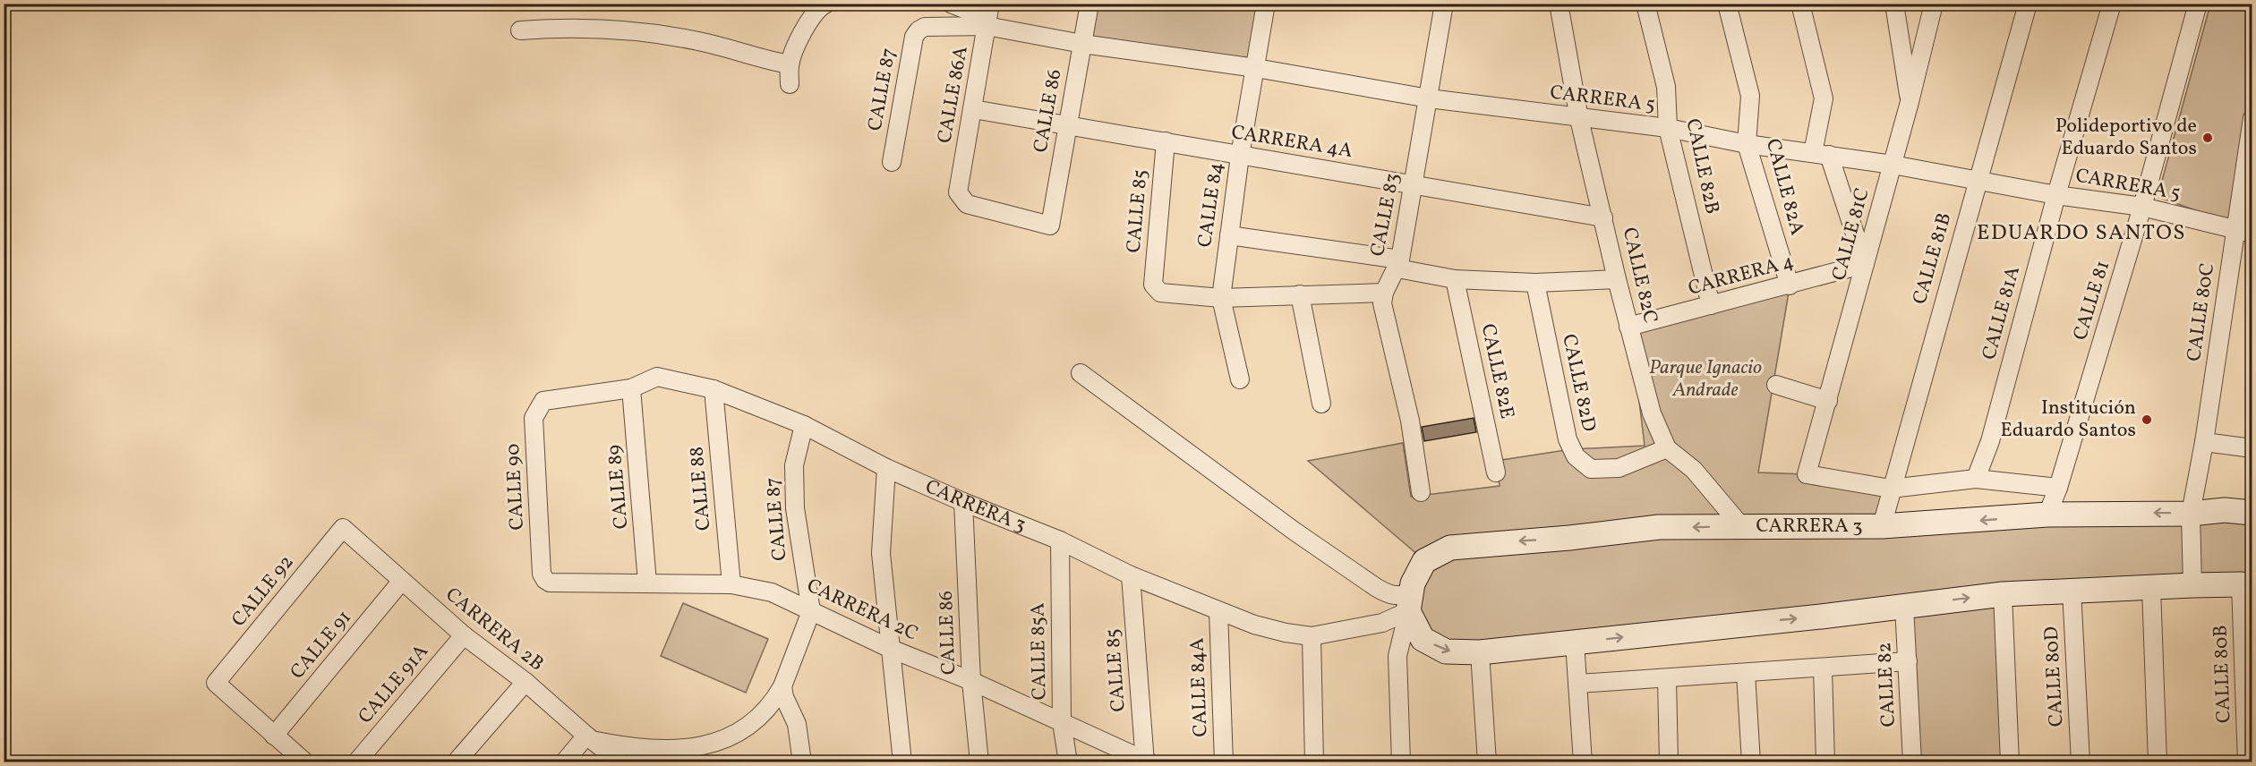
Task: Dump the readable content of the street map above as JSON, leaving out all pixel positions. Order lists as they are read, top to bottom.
{
  "streets": {
    "main road": ["CARRERA 3"],
    "street": [
      "CALLE 87",
      "CALLE 86A",
      "CARRERA 5",
      "CALLE 86",
      "CARRERA 4A",
      "CALLE 82B",
      "CALLE 82A",
      "CALLE 84",
      "CALLE 85",
      "CALLE 83",
      "CALLE 81C",
      "CALLE 81B",
      "CALLE 82C",
      "CARRERA 4",
      "CALLE 81",
      "CALLE 80C",
      "CALLE 81A",
      "CALLE 82E",
      "CALLE 82D",
      "CALLE 90",
      "CALLE 89",
      "CALLE 88",
      "CALLE 92",
      "CARRERA 2C",
      "CARRERA 2B",
      "CALLE 91",
      "CALLE 85A",
      "CALLE 80B",
      "CALLE 80D",
      "CALLE 91A",
      "CALLE 82",
      "CALLE 84A"
    ]
  },
  "crossings": [
    ["CALLE 87", "CALLE 86A"],
    ["CALLE 87", "CARRERA 5"],
    ["CALLE 87", "CARRERA 3"],
    ["CALLE 87", "CARRERA 2C"],
    ["CALLE 87", "CARRERA 2B"],
    ["CALLE 86A", "CARRERA 5"],
    ["CALLE 86A", "CALLE 86"],
    ["CALLE 86A", "CARRERA 4A"],
    ["CARRERA 5", "CALLE 86"],
    ["CARRERA 5", "CALLE 82B"],
    ["CARRERA 5", "CALLE 82A"],
    ["CARRERA 5", "CALLE 84"],
    ["CARRERA 5", "CALLE 83"],
    ["CARRERA 5", "CALLE 81C"],
    ["CARRERA 5", "CALLE 81B"],
    ["CARRERA 5", "CALLE 82C"],
    ["CARRERA 5", "CALLE 81"],
    ["CARRERA 5", "CALLE 80C"],
    ["CARRERA 5", "CALLE 81A"],
    ["CALLE 86", "CARRERA 4A"],
    ["CALLE 86", "CARRERA 3"],
    ["CALLE 86", "CARRERA 2C"],
    ["CARRERA 4A", "CALLE 84"],
    ["CARRERA 4A", "CALLE 85"],
    ["CARRERA 4A", "CALLE 83"],
    ["CARRERA 4A", "CALLE 82C"],
    ["CALLE 82B", "CARRERA 4"],
    ["CALLE 82A", "CARRERA 4"],
    ["CALLE 84", "CALLE 85"],
    ["CALLE 85", "CARRERA 3"],
    ["CALLE 85", "CARRERA 2C"],
    ["CALLE 81C", "CALLE 81B"],
    ["CALLE 81C", "CARRERA 4"],
    ["CALLE 81B", "CARRERA 3"],
    ["CALLE 82C", "CARRERA 4"],
    ["CALLE 82C", "CALLE 82D"],
    ["CALLE 82C", "CARRERA 3"],
    ["CALLE 81", "CARRERA 3"],
    ["CALLE 80C", "CARRERA 3"],
    ["CALLE 90", "CARRERA 3"],
    ["CALLE 90", "CARRERA 2C"],
    ["CALLE 89", "CARRERA 3"],
    ["CALLE 89", "CARRERA 2C"],
    ["CALLE 88", "CARRERA 3"],
    ["CALLE 88", "CARRERA 2C"],
    ["CARRERA 3", "CALLE 85A"],
    ["CARRERA 3", "CALLE 84A"],
    ["CALLE 92", "CARRERA 2B"],
    ["CALLE 92", "CALLE 91"],
    ["CARRERA 2C", "CALLE 85A"],
    ["CARRERA 2B", "CALLE 91"],
    ["CARRERA 2B", "CALLE 91A"]
  ],
  "districts": ["EDUARDO SANTOS"],
  "parks": ["Parque Ignacio Andrade"],
  "places": ["Polideportivo de Eduardo Santos", "Institución Eduardo Santos"]
}
